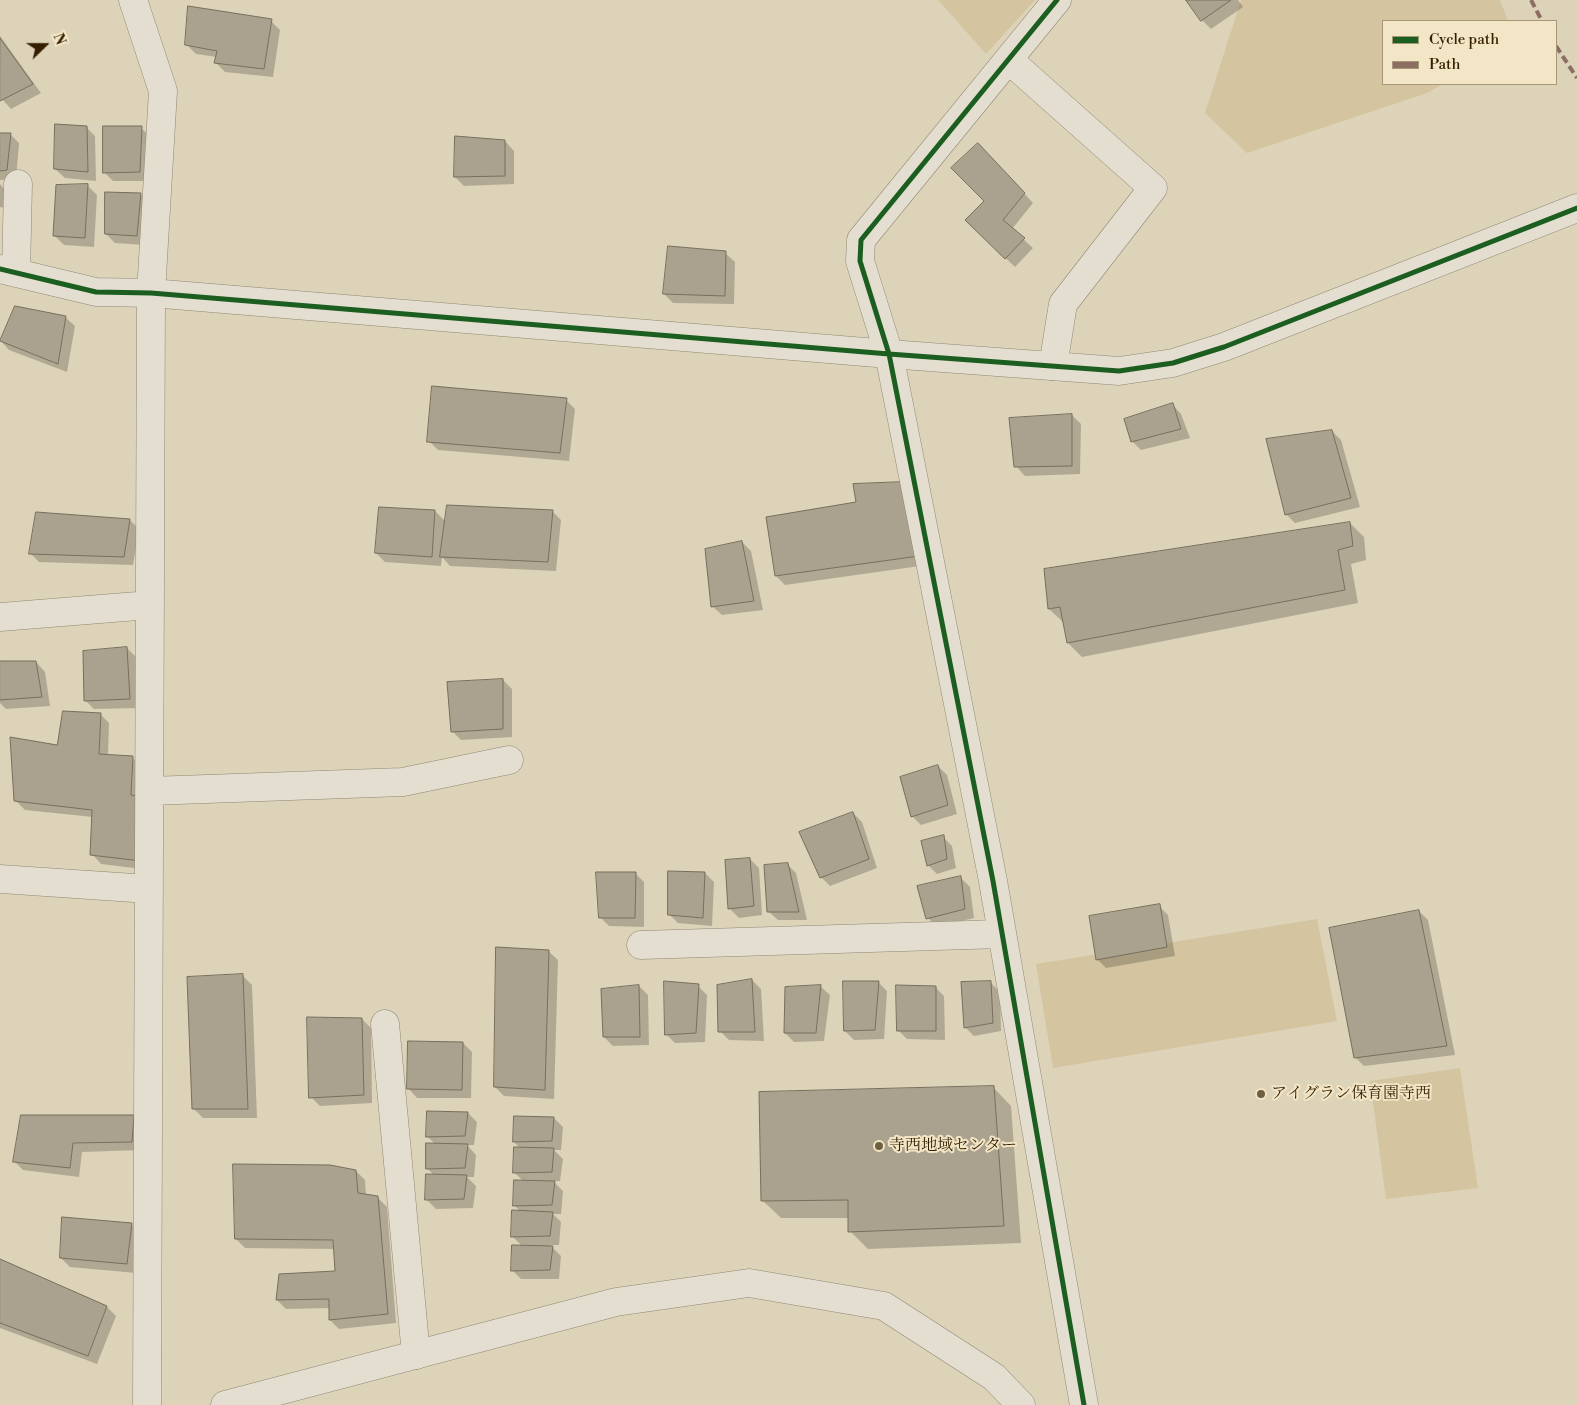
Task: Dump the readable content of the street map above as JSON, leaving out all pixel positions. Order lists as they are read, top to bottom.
{
  "places": ["アイグラン保育園寺西", "寺西地域センター"],
  "legend": ["Cycle path", "Path"],
  "north": "right"
}
